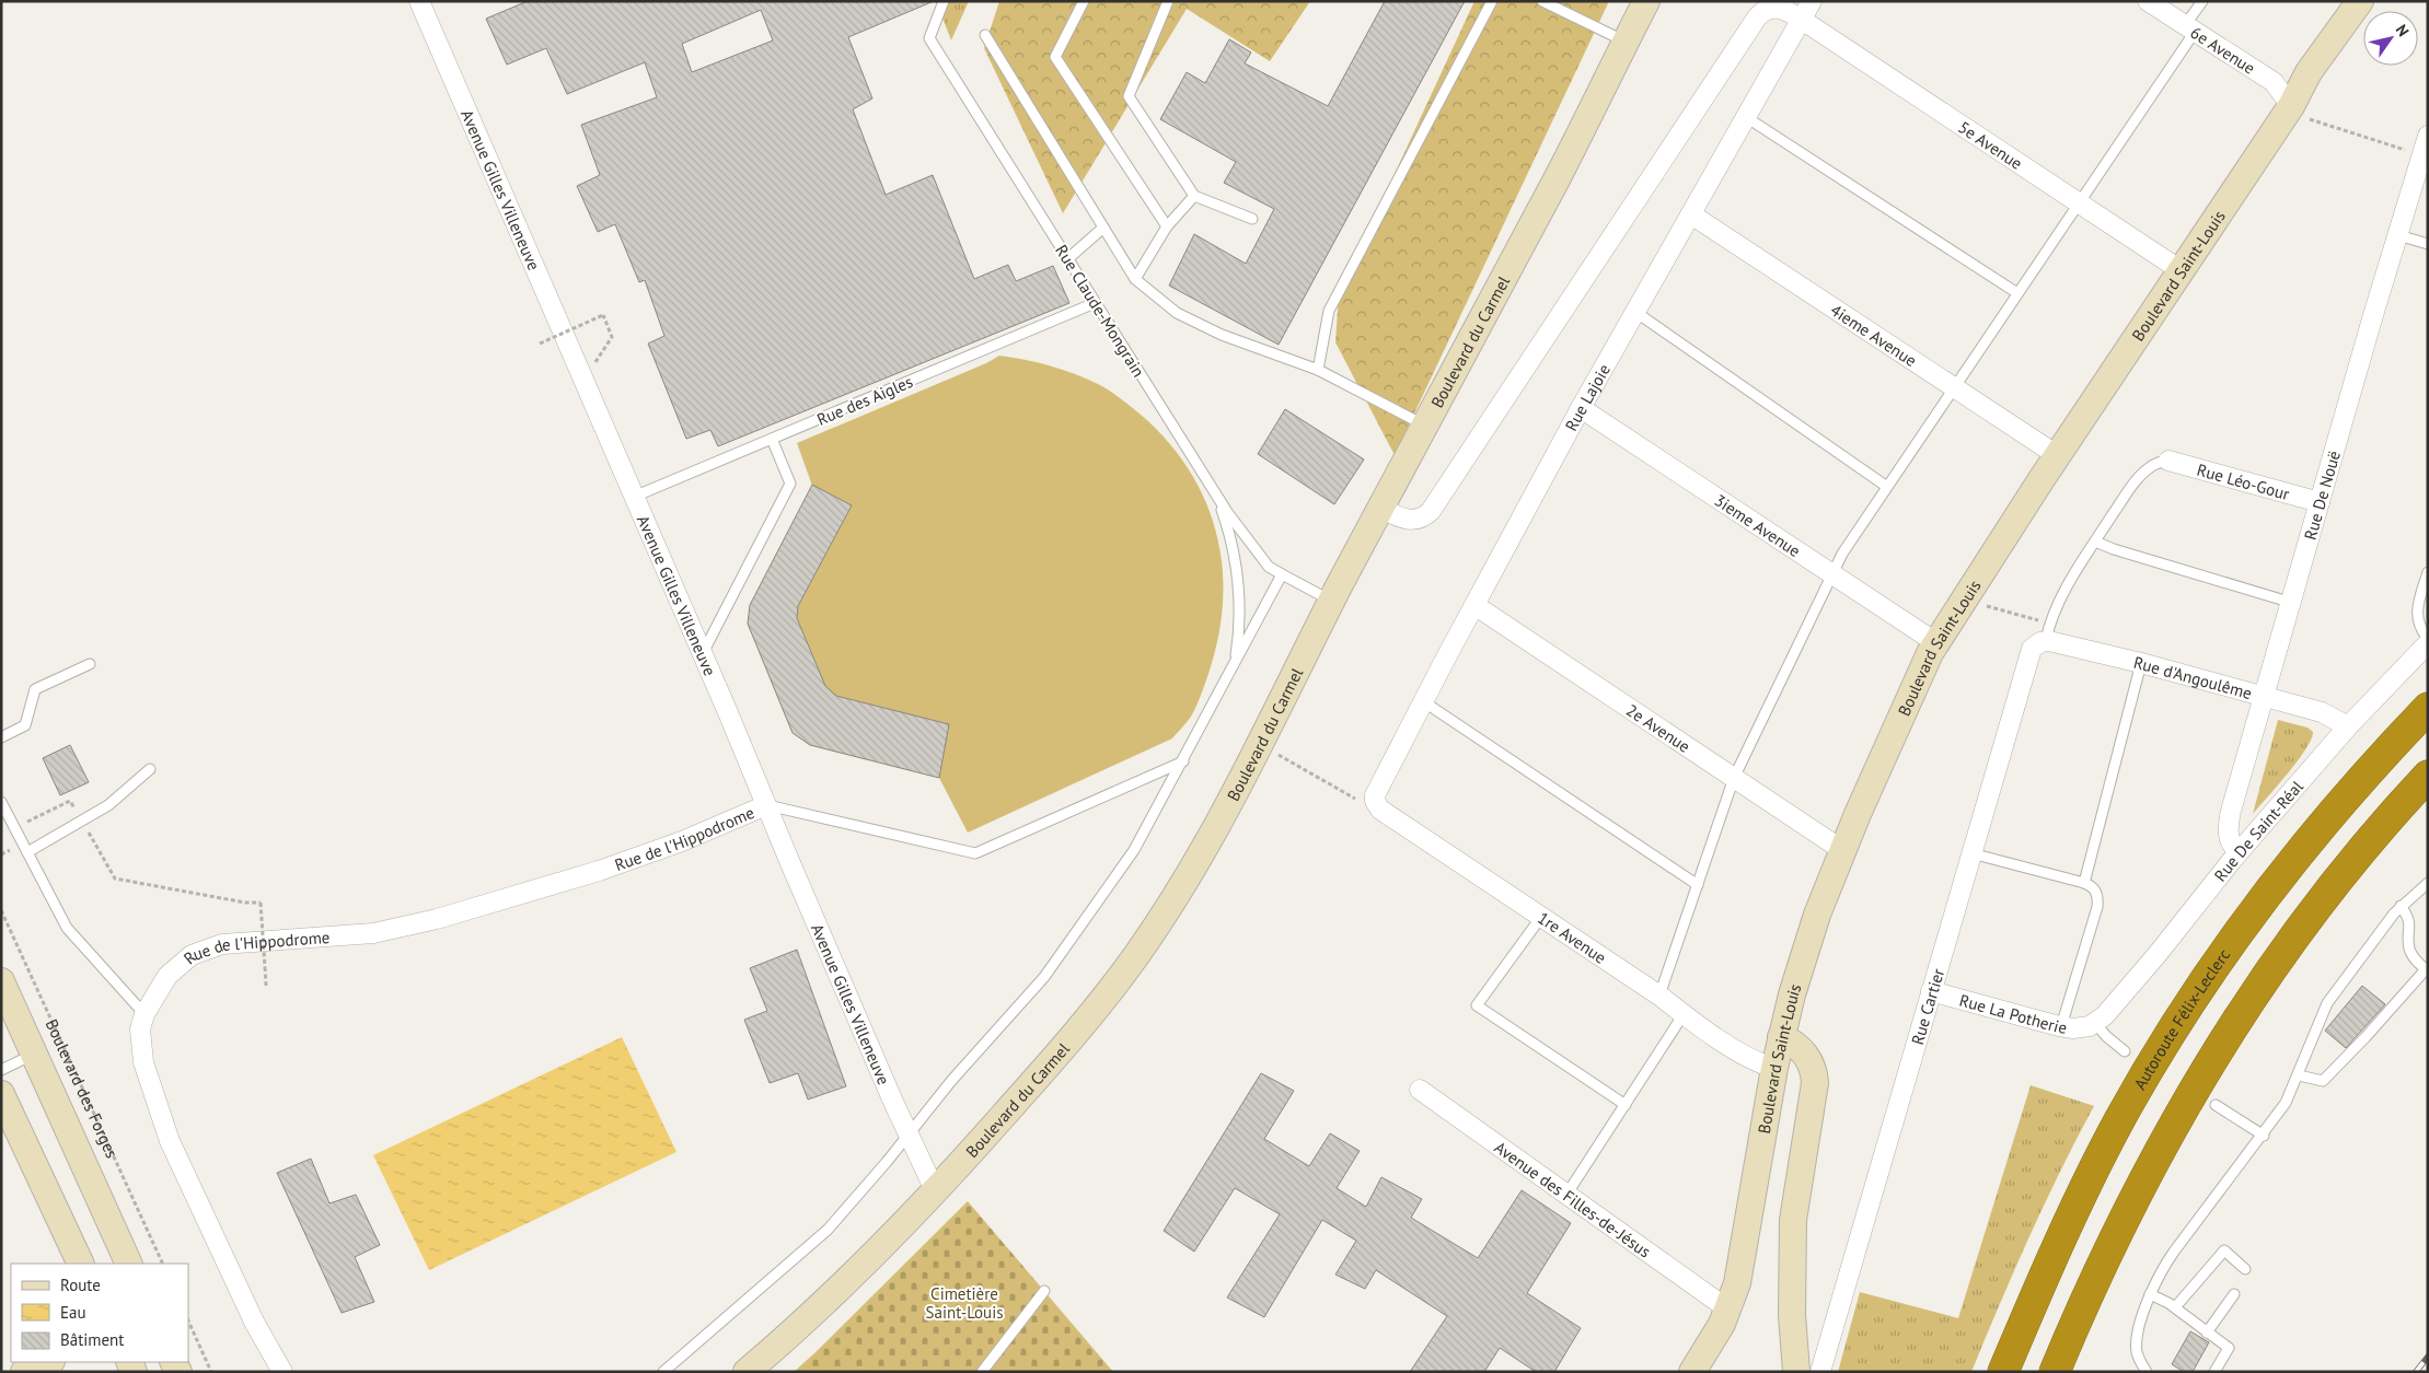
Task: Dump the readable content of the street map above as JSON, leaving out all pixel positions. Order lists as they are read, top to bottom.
{
  "streets": {
    "highway": ["Autoroute Félix-Leclerc"],
    "street": [
      "6e Avenue",
      "5e Avenue",
      "Avenue Gilles Villeneuve",
      "Boulevard Saint-Louis",
      "4ieme Avenue",
      "Boulevard du Carmel",
      "Rue Lajoie",
      "Rue Léo-Gour",
      "Rue De Nouë",
      "3ieme Avenue",
      "Rue d'Angoulême",
      "2e Avenue",
      "Rue De Saint-Réal",
      "Rue de l'Hippodrome",
      "1re Avenue",
      "Rue Cartier",
      "Rue La Potherie",
      "Boulevard des Forges",
      "Avenue des Filles-de-Jésus"
    ],
    "lane": ["Rue Claude-Mongrain", "Rue des Aigles"]
  },
  "crossings": [
    ["6e Avenue", "Boulevard Saint-Louis"],
    ["5e Avenue", "Boulevard Saint-Louis"],
    ["5e Avenue", "Boulevard du Carmel"],
    ["5e Avenue", "Rue Lajoie"],
    ["Avenue Gilles Villeneuve", "Boulevard du Carmel"],
    ["Avenue Gilles Villeneuve", "Rue des Aigles"],
    ["Avenue Gilles Villeneuve", "Rue de l'Hippodrome"],
    ["Boulevard Saint-Louis", "4ieme Avenue"],
    ["Boulevard Saint-Louis", "3ieme Avenue"],
    ["Boulevard Saint-Louis", "2e Avenue"],
    ["Boulevard Saint-Louis", "1re Avenue"],
    ["Boulevard Saint-Louis", "Avenue des Filles-de-Jésus"],
    ["Rue Claude-Mongrain", "Boulevard du Carmel"],
    ["Rue Claude-Mongrain", "Rue des Aigles"],
    ["4ieme Avenue", "Rue Lajoie"],
    ["Rue Lajoie", "3ieme Avenue"],
    ["Rue Lajoie", "2e Avenue"],
    ["Rue Lajoie", "1re Avenue"],
    ["Rue Léo-Gour", "Rue De Nouë"],
    ["Rue De Nouë", "Rue d'Angoulême"],
    ["Rue De Nouë", "Rue De Saint-Réal"],
    ["Rue d'Angoulême", "Rue De Saint-Réal"],
    ["Rue d'Angoulême", "Rue Cartier"],
    ["Rue De Saint-Réal", "Rue La Potherie"],
    ["Rue Cartier", "Rue La Potherie"]
  ],
  "parks": ["Cimetière Saint-Louis"],
  "legend": ["Route", "Eau", "Bâtiment"],
  "north": "top right"
}
